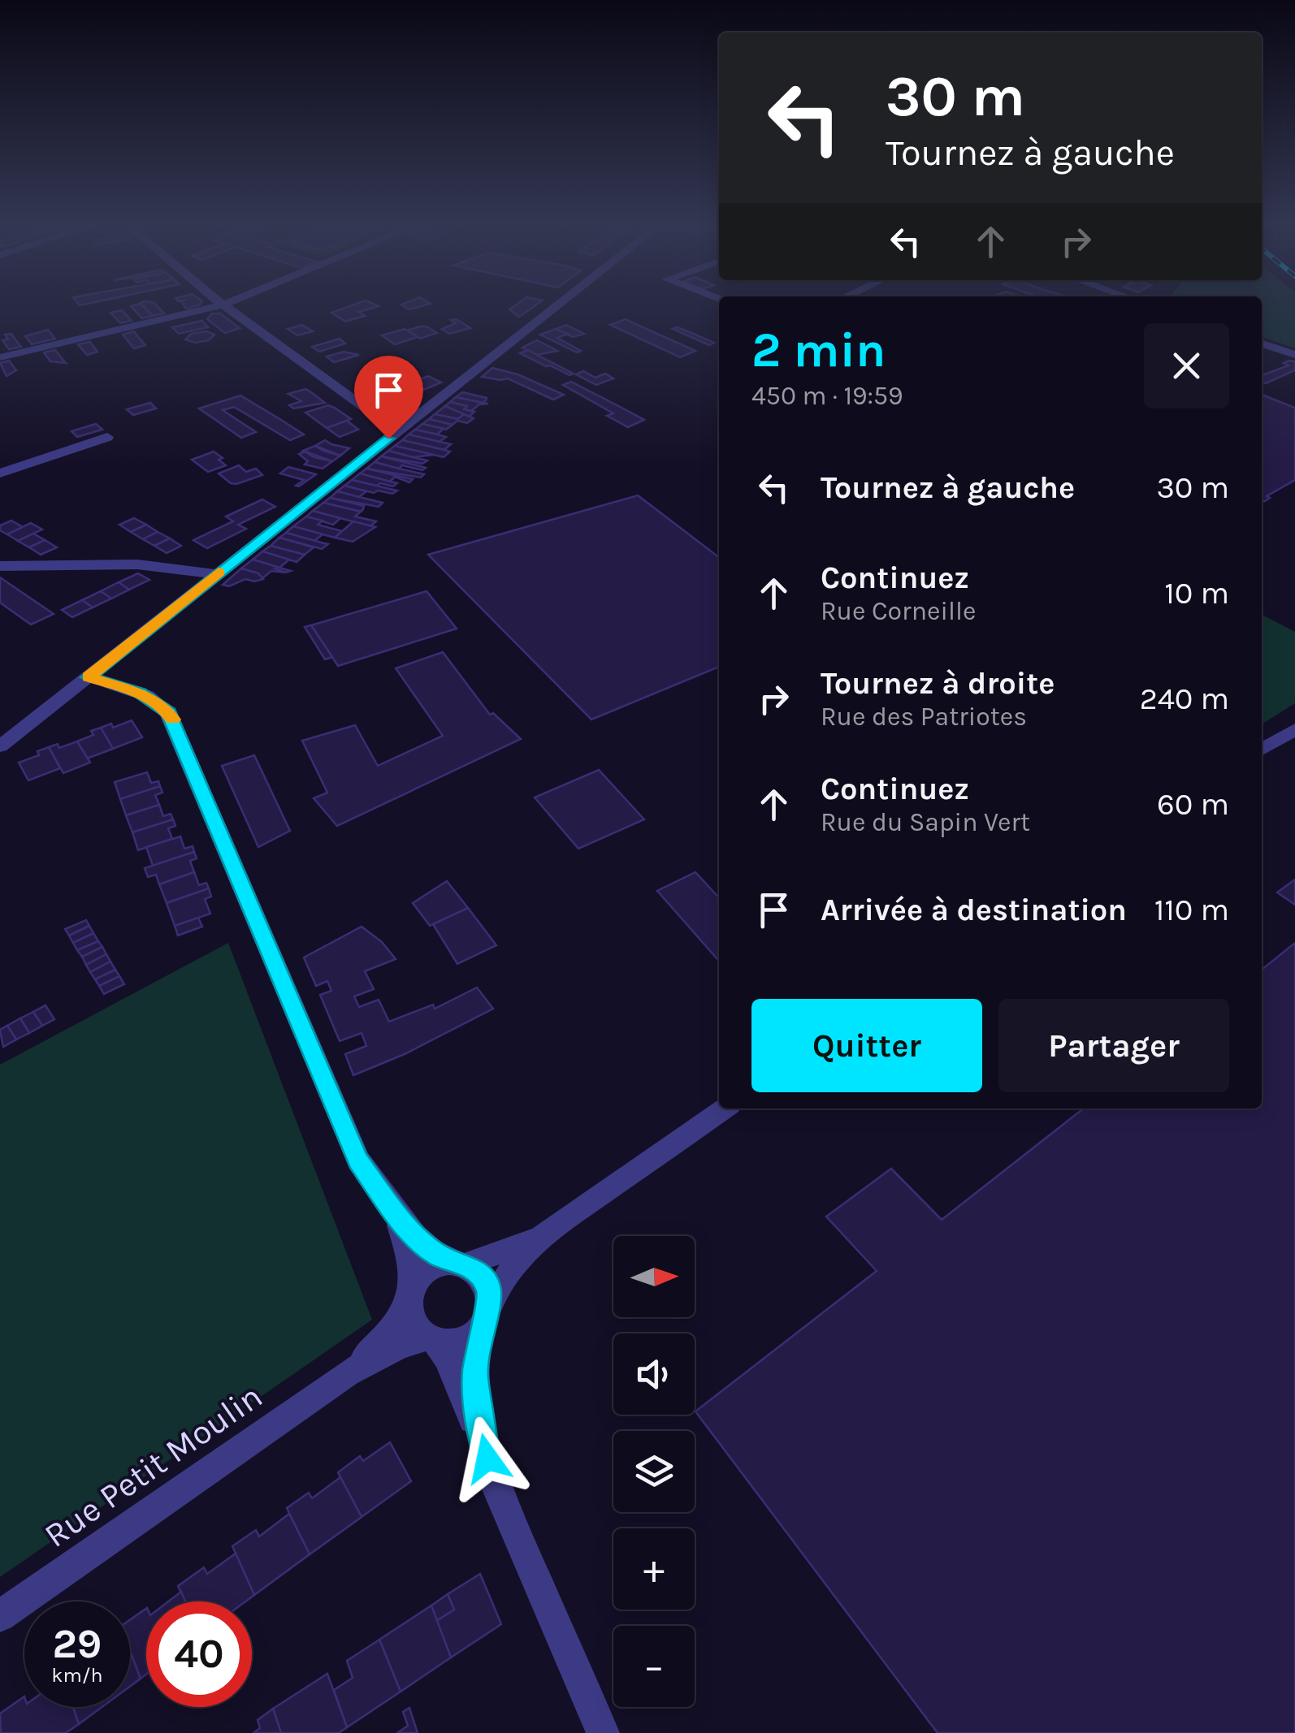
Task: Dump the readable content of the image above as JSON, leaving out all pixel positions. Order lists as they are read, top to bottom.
{
  "streets": {
    "street": ["Rue Petit Moulin"]
  },
  "north": "right",
  "page": {
    "turn": ["30 m", "Tournez à gauche"],
    "heading": ["2 min", "450 m · 19:59"],
    "list": [
      {
        "name": "Tournez à gauche",
        "value": "30 m"
      },
      {
        "name": "Continuez",
        "note": "Rue Corneille",
        "value": "10 m"
      },
      {
        "name": "Tournez à droite",
        "note": "Rue des Patriotes",
        "value": "240 m"
      },
      {
        "name": "Continuez",
        "note": "Rue du Sapin Vert",
        "value": "60 m"
      },
      {
        "name": "Arrivée à destination",
        "value": "110 m"
      }
    ],
    "buttons": ["Quitter", "Partager"],
    "map_buttons": ["+", "−"],
    "speed": "29 km/h",
    "limit": "40"
  }
}
